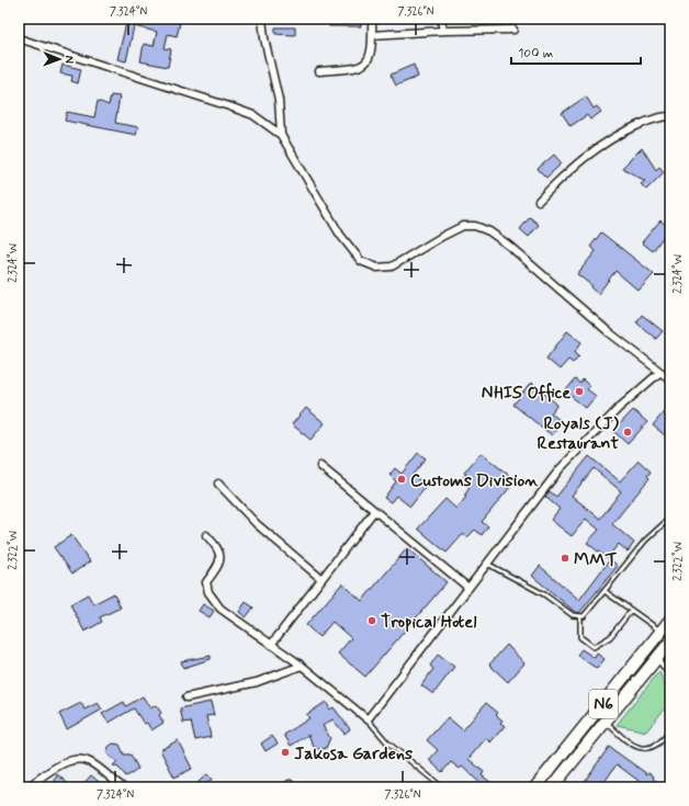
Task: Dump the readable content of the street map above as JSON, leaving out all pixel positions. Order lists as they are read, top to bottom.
{
  "streets": {
    "main road": ["N6"]
  },
  "places": [
    "NHIS Office",
    "Royals (J) Restaurant",
    "Customs Division",
    "MMT",
    "Tropical Hotel",
    "Jakosa Gardens"
  ],
  "scale_bar": "100 m",
  "north": "right",
  "coordinates": [
    "7.324°N",
    "7.326°N",
    "2.324°W",
    "2.322°W"
  ]
}
